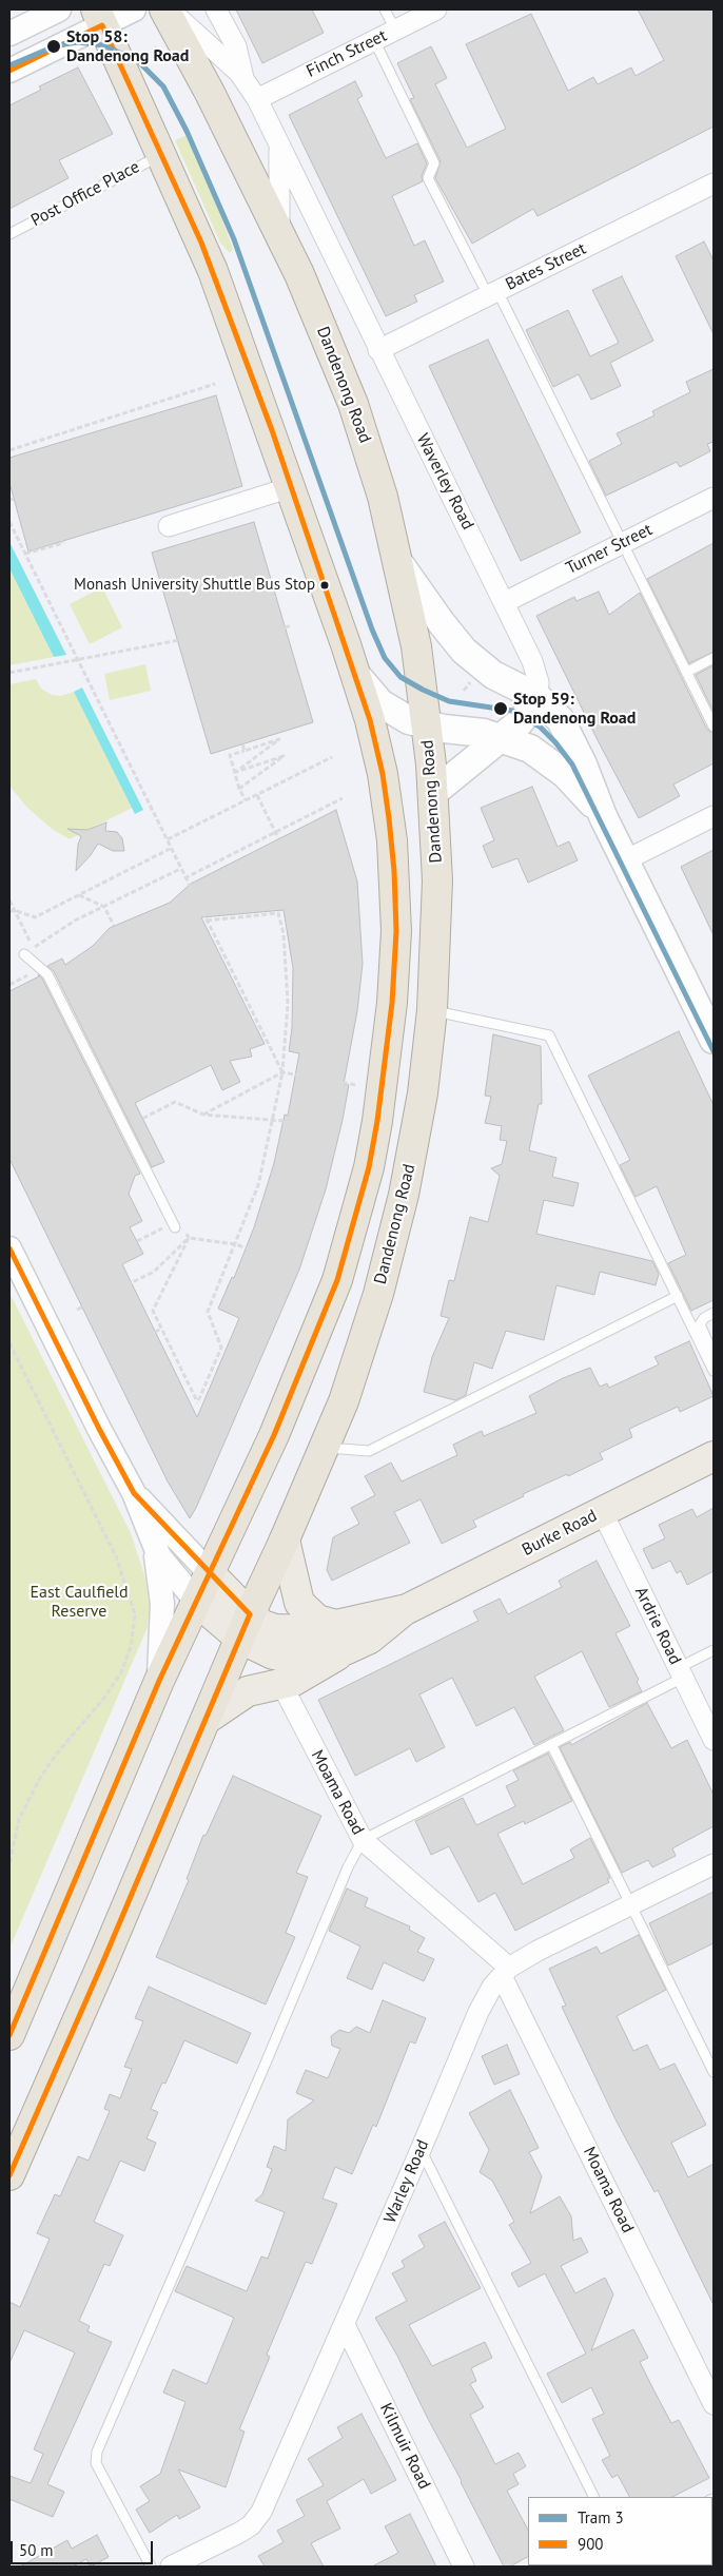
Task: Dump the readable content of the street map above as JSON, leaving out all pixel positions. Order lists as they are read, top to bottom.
{
  "streets": {
    "highway": ["Dandenong Road"],
    "main road": ["Burke Road"],
    "street": [
      "Finch Street",
      "Bates Street",
      "Waverley Road",
      "Turner Street",
      "Ardrie Road",
      "Moama Road",
      "Warley Road",
      "Kilmuir Road"
    ],
    "lane": ["Post Office Place"]
  },
  "crossings": [
    ["Finch Street", "Waverley Road"],
    ["Bates Street", "Waverley Road"],
    ["Dandenong Road", "Waverley Road"],
    ["Dandenong Road", "Burke Road"],
    ["Waverley Road", "Turner Street"],
    ["Burke Road", "Ardrie Road"],
    ["Moama Road", "Warley Road"],
    ["Warley Road", "Kilmuir Road"]
  ],
  "parks": ["East Caulfield Reserve"],
  "places": ["Stop 58: Dandenong Road", "Monash University Shuttle Bus Stop", "Stop 59: Dandenong Road"],
  "lines": ["transit line 900", "tram line 3"],
  "legend": ["Tram 3", "900"],
  "scale_bar": "50 m"
}
